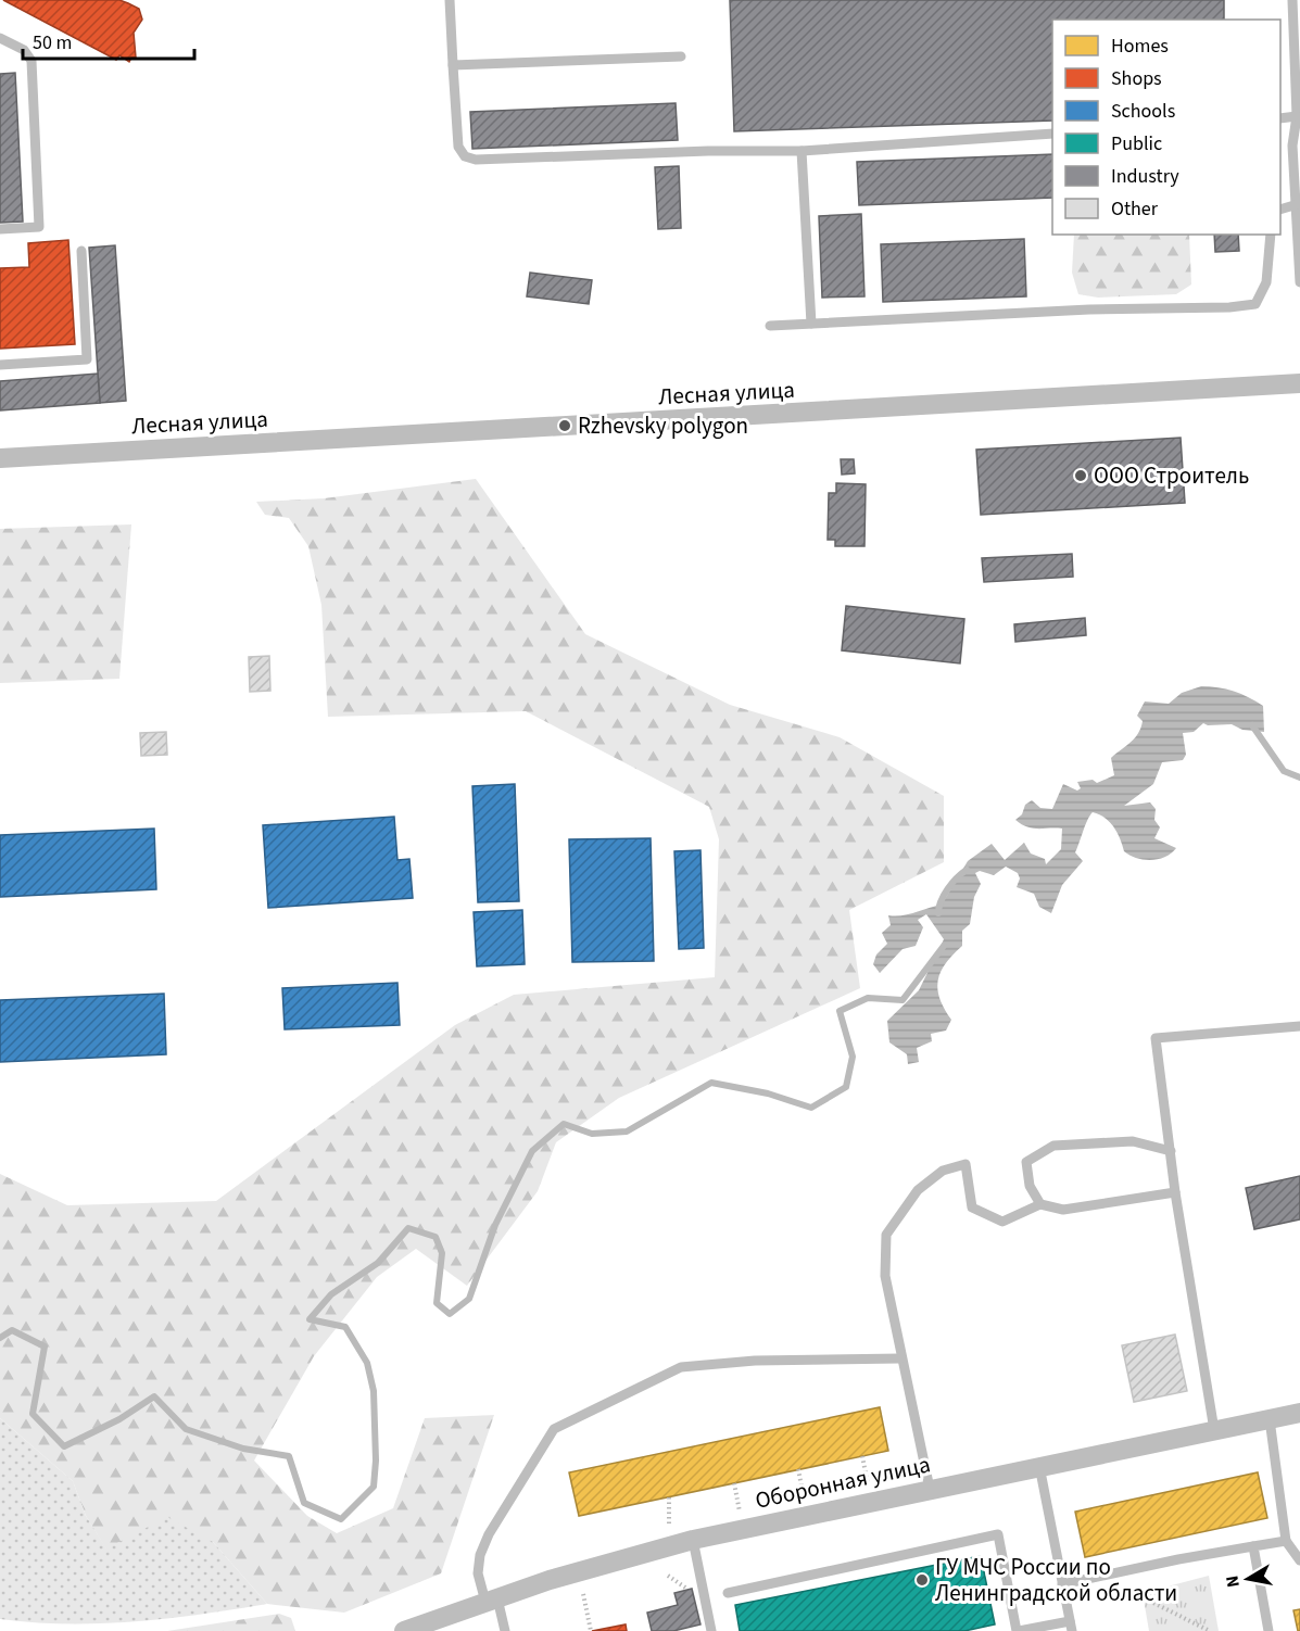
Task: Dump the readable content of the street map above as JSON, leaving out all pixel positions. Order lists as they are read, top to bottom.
{
  "streets": {
    "street": ["Лесная улица", "Оборонная улица"]
  },
  "places": ["Rzhevsky polygon", "ООО Строитель", "ГУ МЧС России по Ленинградской области"],
  "legend": [
    "Homes",
    "Shops",
    "Schools",
    "Public",
    "Industry",
    "Other"
  ],
  "scale_bar": "50 m",
  "north": "left"
}
